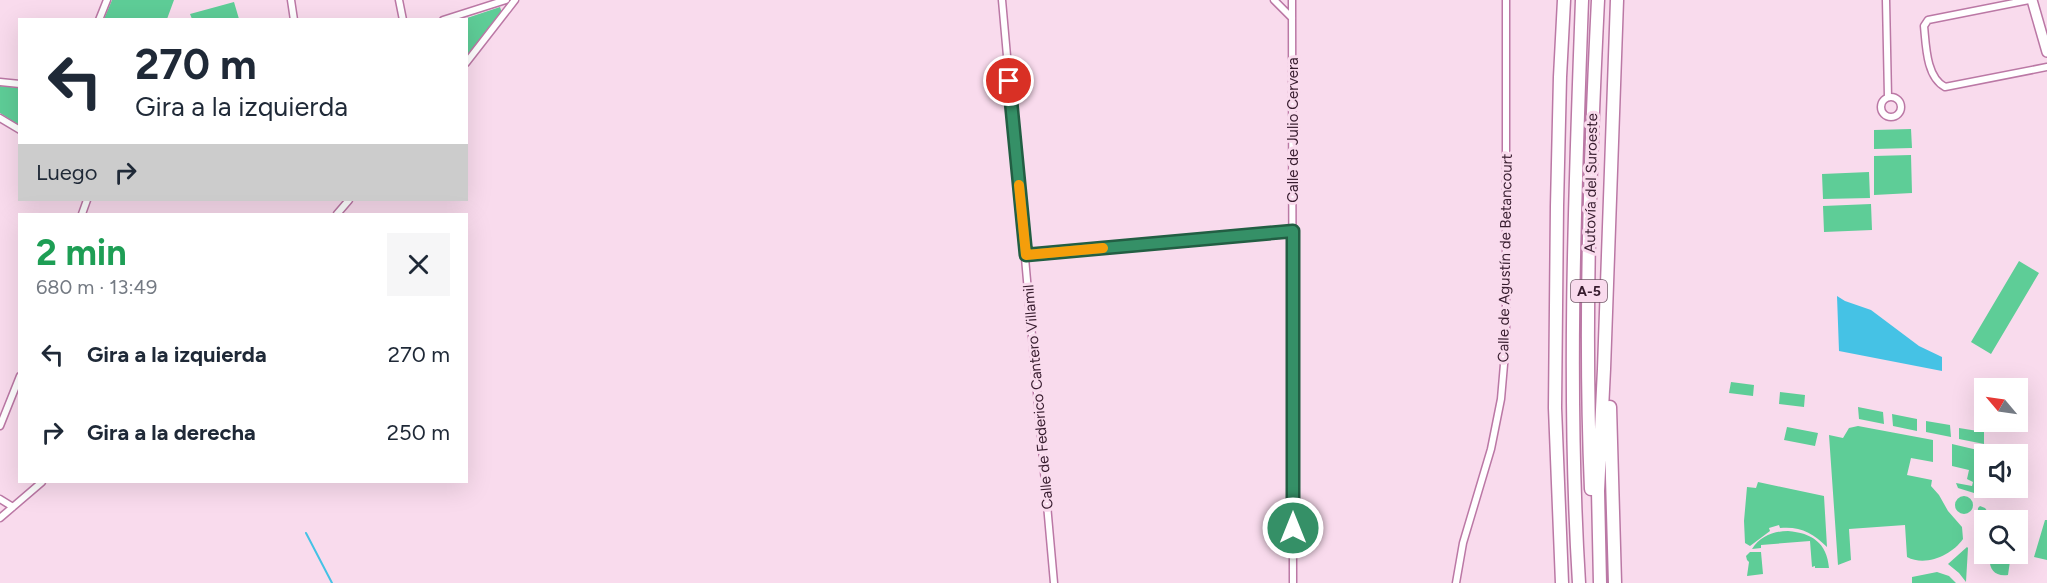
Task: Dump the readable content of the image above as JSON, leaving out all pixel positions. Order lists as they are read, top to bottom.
{
  "streets": {
    "highway": ["Autovía del Suroeste", "A-5"],
    "street": ["Calle de Julio Cervera", "Calle de Agustín de Betancourt", "Calle de Federico Cantero Villamil"]
  },
  "north": "top left",
  "page": {
    "turn": ["270 m", "Gira a la izquierda"],
    "then": "Luego",
    "heading": ["2 min", "680 m · 13:49"],
    "list": [
      {
        "name": "Gira a la izquierda",
        "value": "270 m"
      },
      {
        "name": "Gira a la derecha",
        "value": "250 m"
      }
    ]
  }
}
